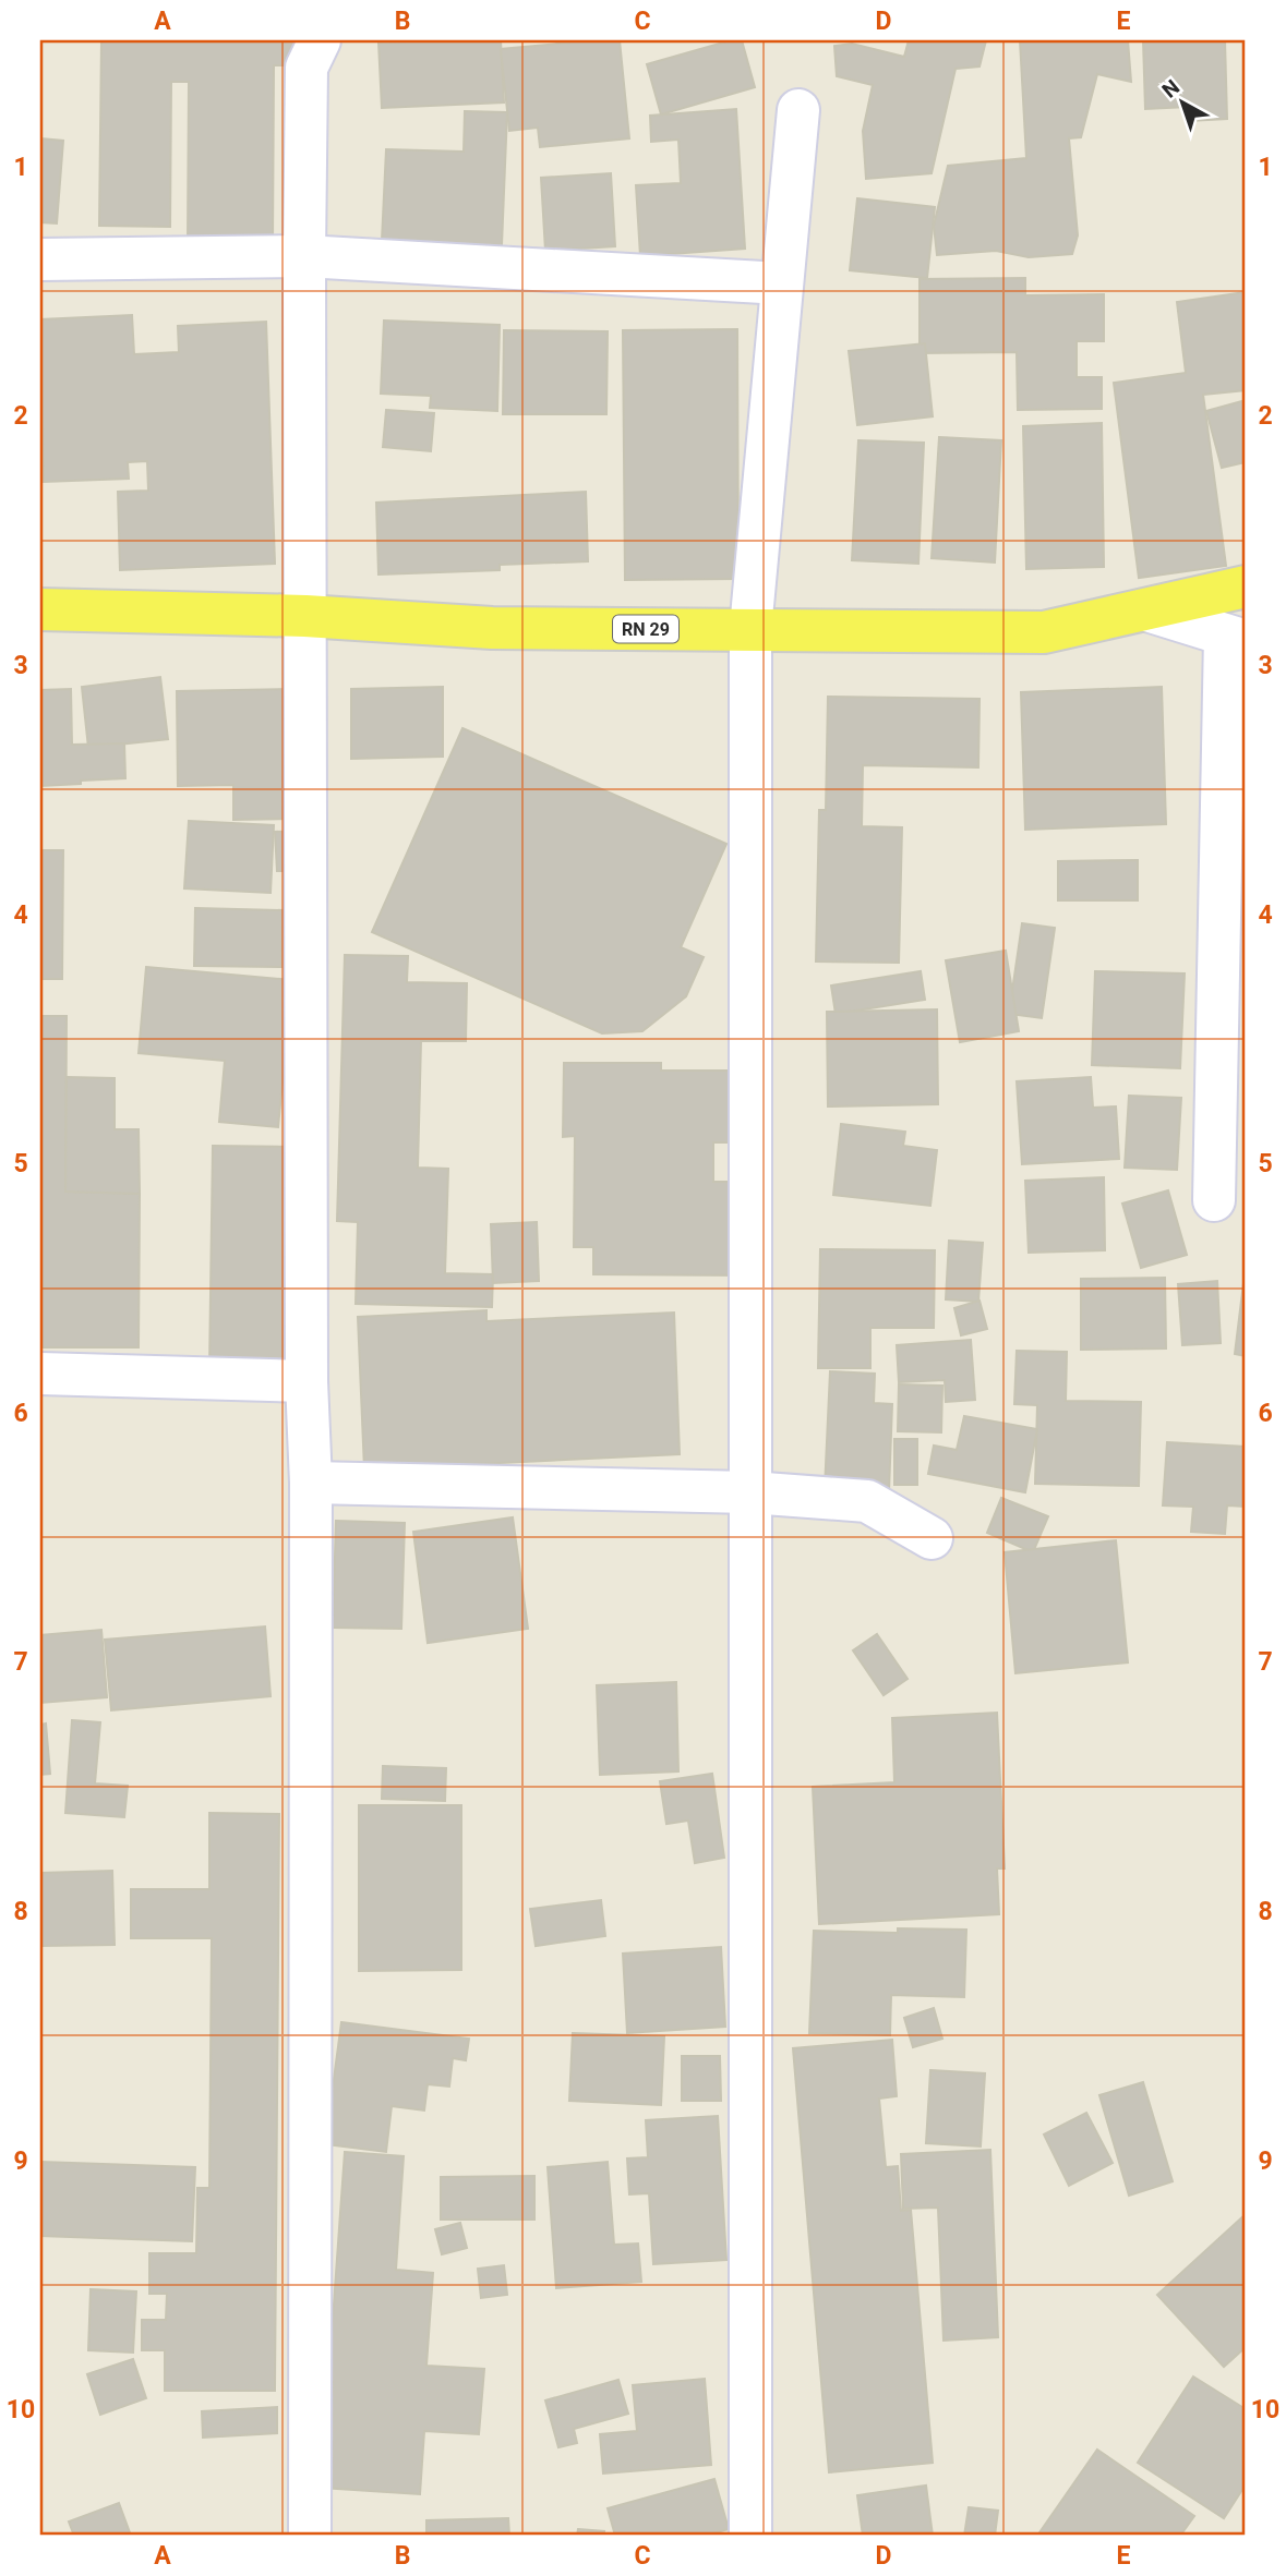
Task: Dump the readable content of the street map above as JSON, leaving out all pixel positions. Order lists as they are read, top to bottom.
{
  "streets": {
    "main road": ["RN 29"]
  },
  "north": "top left",
  "grid": {
    "columns": [
      "A",
      "B",
      "C",
      "D",
      "E"
    ],
    "rows": [
      "1",
      "2",
      "3",
      "4",
      "5",
      "6",
      "7",
      "8",
      "9",
      "10"
    ]
  }
}
